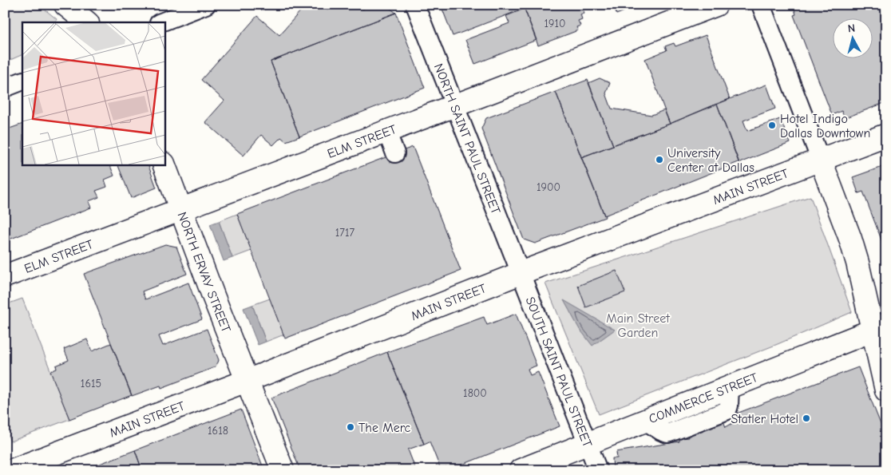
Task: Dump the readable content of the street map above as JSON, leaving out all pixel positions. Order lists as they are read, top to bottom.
{
  "streets": {
    "main road": [
      "ELM STREET",
      "MAIN STREET",
      "NORTH ERVAY STREET",
      "COMMERCE STREET"
    ],
    "street": ["NORTH SAINT PAUL STREET", "SOUTH SAINT PAUL STREET"]
  },
  "crossings": [
    ["NORTH SAINT PAUL STREET", "ELM STREET"],
    ["NORTH SAINT PAUL STREET", "MAIN STREET"],
    ["NORTH SAINT PAUL STREET", "SOUTH SAINT PAUL STREET"],
    ["ELM STREET", "NORTH ERVAY STREET"],
    ["MAIN STREET", "NORTH ERVAY STREET"],
    ["MAIN STREET", "SOUTH SAINT PAUL STREET"],
    ["SOUTH SAINT PAUL STREET", "COMMERCE STREET"]
  ],
  "parks": ["Main Street Garden"],
  "places": [
    "Hotel Indigo Dallas Downtown",
    "University Center at Dallas",
    "Statler Hotel",
    "The Merc"
  ],
  "house_numbers": [
    "1910",
    "1900",
    "1717",
    "1615",
    "1800",
    "1618"
  ],
  "north": "top"
}
